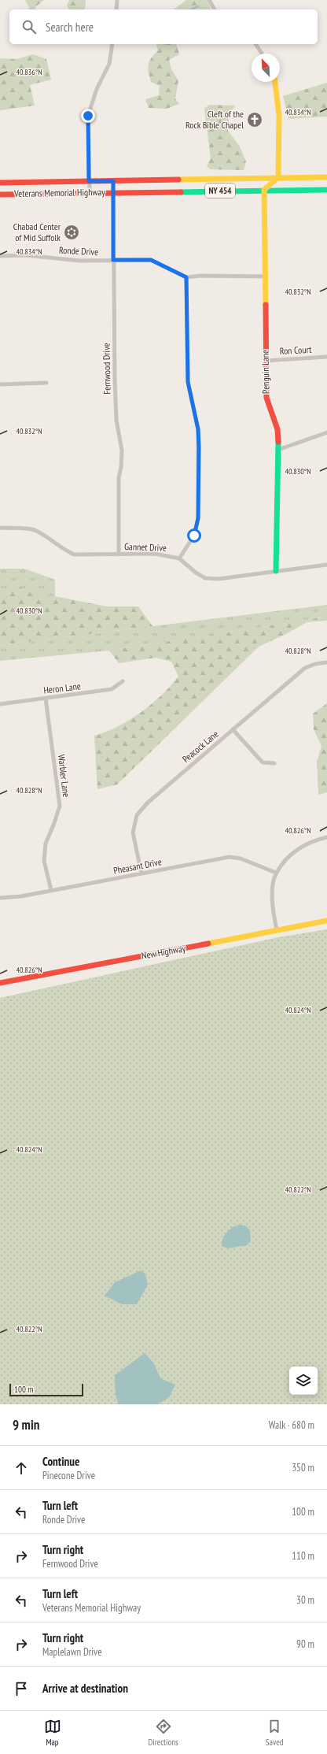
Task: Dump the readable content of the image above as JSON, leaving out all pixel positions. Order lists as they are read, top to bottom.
{
  "streets": {
    "street": [
      "NY 454",
      "Veterans Memorial Highway",
      "Ronde Drive",
      "Ron Court",
      "Fernwood Drive",
      "Penguin Lane",
      "Gannet Drive",
      "Heron Lane",
      "Peacock Lane",
      "Warbler Lane",
      "Pheasant Drive",
      "New Highway"
    ]
  },
  "crossings": [
    ["Veterans Memorial Highway", "Fernwood Drive"],
    ["Veterans Memorial Highway", "Penguin Lane"],
    ["Ronde Drive", "Fernwood Drive"],
    ["Ron Court", "Penguin Lane"],
    ["Fernwood Drive", "Gannet Drive"],
    ["Penguin Lane", "Gannet Drive"],
    ["Heron Lane", "Warbler Lane"],
    ["Peacock Lane", "Pheasant Drive"],
    ["Warbler Lane", "Pheasant Drive"]
  ],
  "places": {
    "church": ["Cleft of the Rock Bible Chapel"],
    "synagogue": ["Chabad Center of Mid Suffolk"]
  },
  "scale_bar": "100 m",
  "north": "top left",
  "page": {
    "search": "Search here",
    "scale": "100 m",
    "heading": ["9 min", "Walk · 680 m"],
    "list": [
      ["Continue", "Pinecone Drive", "350 m"],
      ["Turn left", "Ronde Drive", "100 m"],
      ["Turn right", "Fernwood Drive", "110 m"],
      ["Turn left", "Veterans Memorial Highway", "30 m"],
      ["Turn right", "Maplelawn Drive", "90 m"],
      "Arrive at destination"
    ],
    "nav": ["Map", "Directions", "Saved"]
  },
  "coordinates": [
    "40.836°N",
    "40.834°N",
    "40.832°N",
    "40.830°N",
    "40.828°N",
    "40.826°N",
    "40.824°N",
    "40.822°N"
  ]
}
